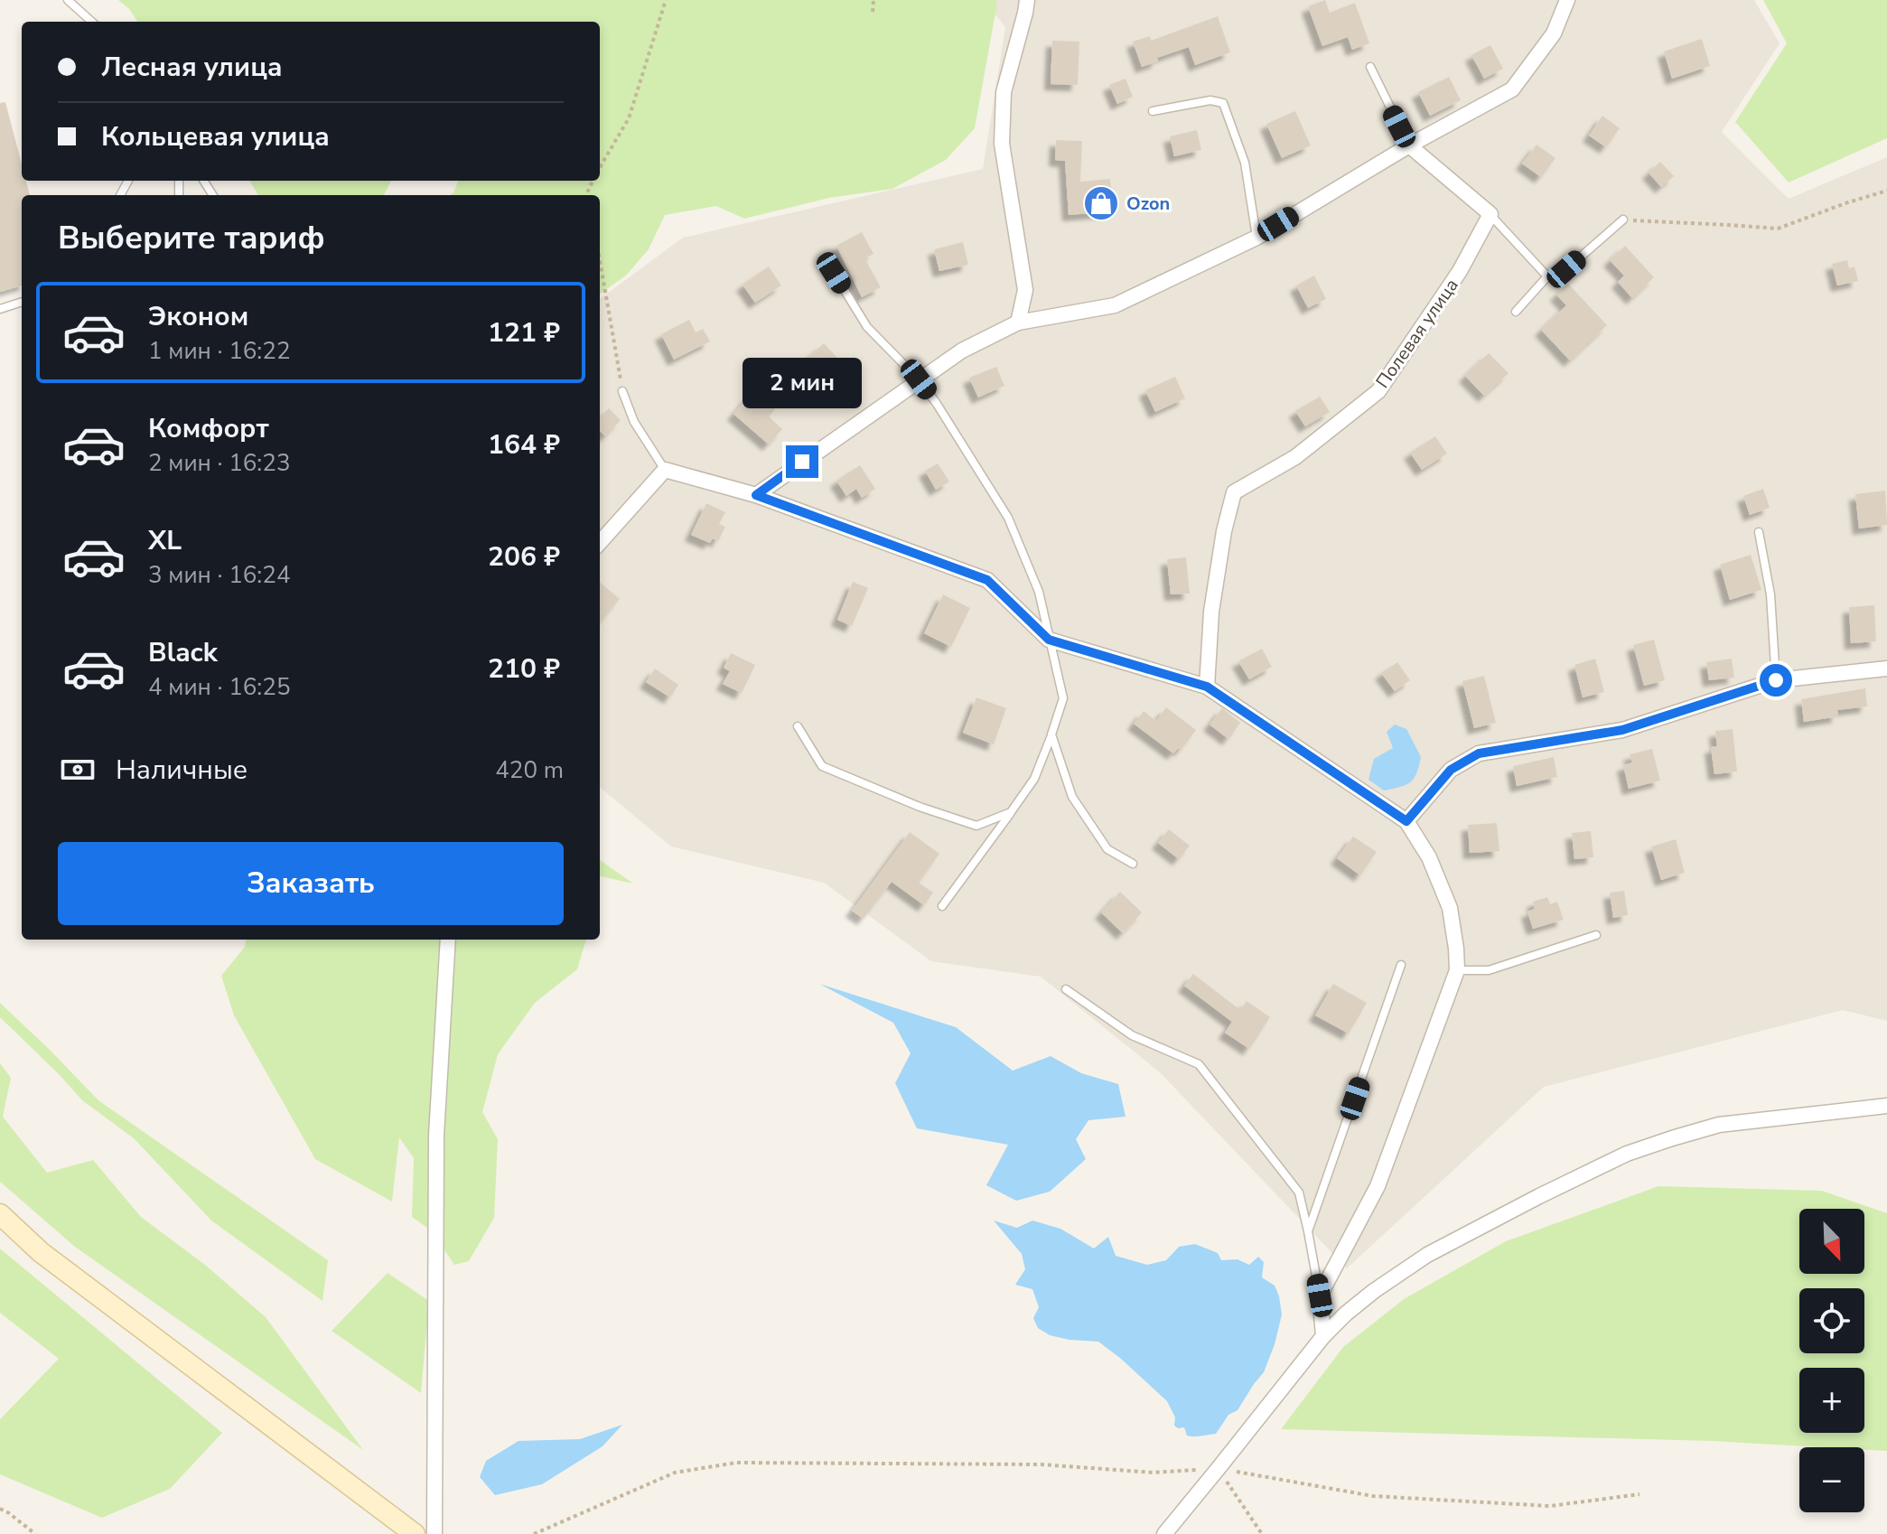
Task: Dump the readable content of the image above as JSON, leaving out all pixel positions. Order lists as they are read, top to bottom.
{
  "streets": {
    "street": ["Полевая улица"]
  },
  "places": {
    "shop": ["Ozon"]
  },
  "north": "bottom right",
  "page": {
    "banner": ["Лесная улица", "Кольцевая улица"],
    "heading": "Выберите тариф",
    "list": [
      {
        "name": "Эконом",
        "note": "1 мин · 16:22",
        "value": "121 ₽"
      },
      {
        "name": "Комфорт",
        "note": "2 мин · 16:23",
        "value": "164 ₽"
      },
      {
        "name": "XL",
        "note": "3 мин · 16:24",
        "value": "206 ₽"
      },
      {
        "name": "Black",
        "note": "4 мин · 16:25",
        "value": "210 ₽"
      }
    ],
    "bubble": "2 мин",
    "pay": ["Наличные", "420 m"],
    "buttons": "Заказать",
    "map_buttons": ["+", "−"]
  }
}
